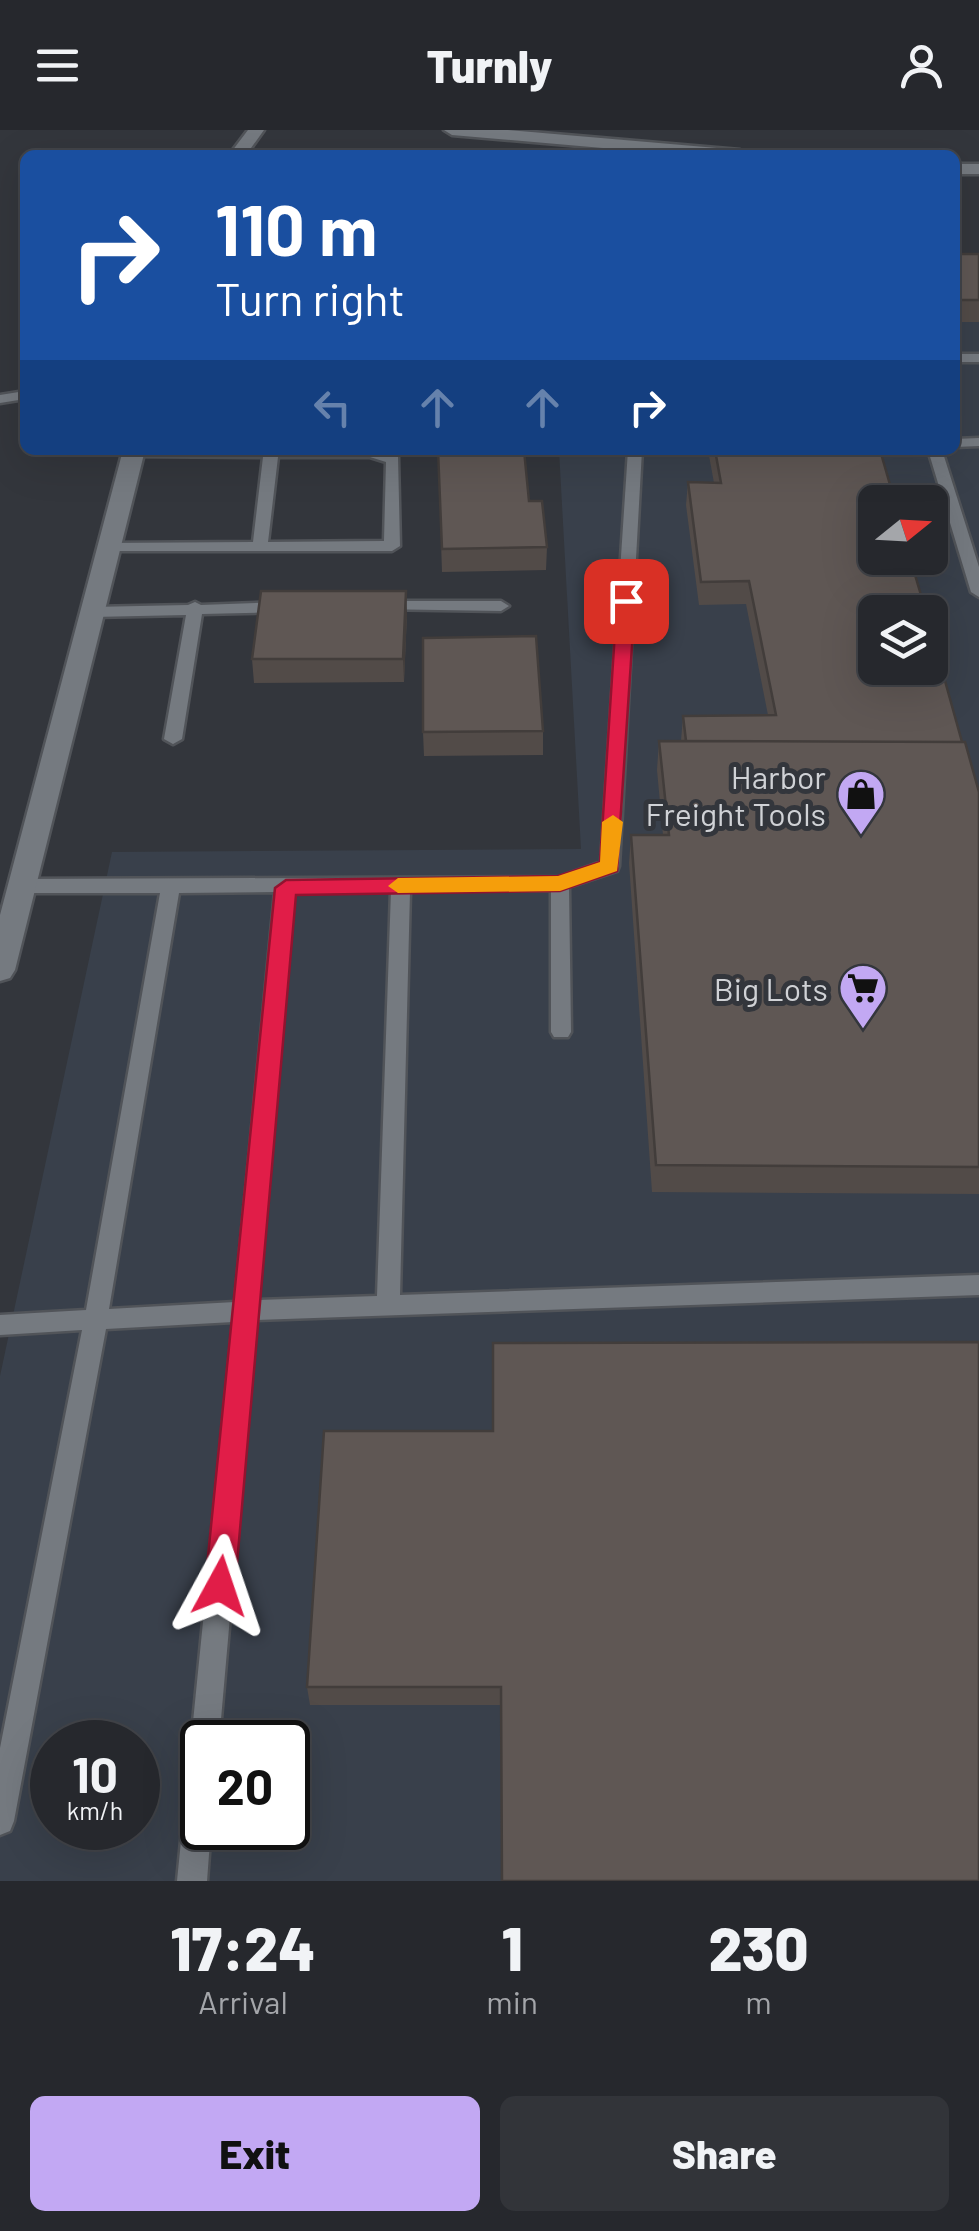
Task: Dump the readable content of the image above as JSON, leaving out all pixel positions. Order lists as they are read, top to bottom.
{
  "places": {
    "shop": ["Harbor Freight Tools"],
    "supermarket": ["Big Lots"]
  },
  "north": "right",
  "page": {
    "header": "Turnly",
    "turn": ["110 m", "Turn right"],
    "speed": "10 km/h",
    "limit": "20",
    "eta": [
      "17:24",
      "Arrival",
      "1",
      "min",
      "230",
      "m"
    ],
    "buttons": ["Exit", "Share"]
  }
}
